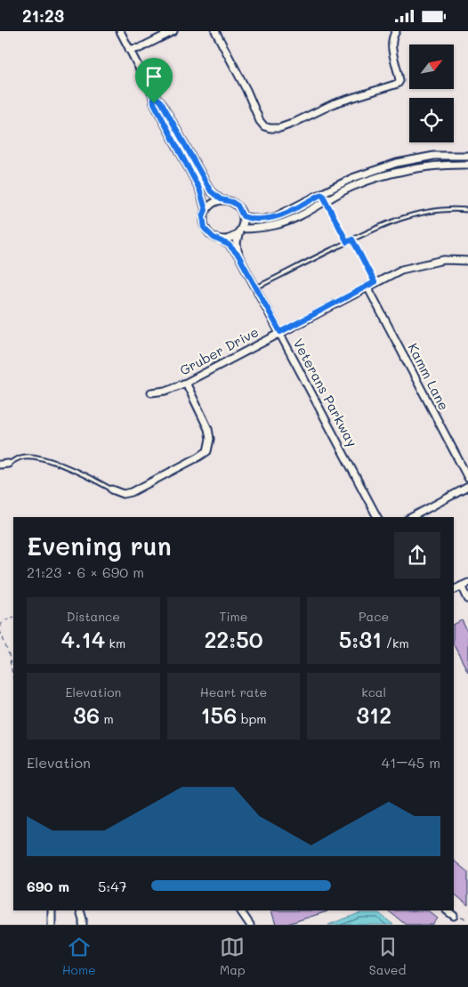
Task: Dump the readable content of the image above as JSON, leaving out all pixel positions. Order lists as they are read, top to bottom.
{
  "streets": {
    "street": ["Gruber Drive", "Kamm Lane", "Veterans Parkway"]
  },
  "crossings": [
    ["Gruber Drive", "Kamm Lane"],
    ["Gruber Drive", "Veterans Parkway"]
  ],
  "north": "top right",
  "page": {
    "status": "21:23",
    "heading": ["Evening run", "21:23 · 6 × 690 m"],
    "stats": [
      ["Distance", "4.14 km"],
      ["Time", "22:50"],
      ["Pace", "5:31 /km"],
      ["Elevation", "36 m"],
      ["Heart rate", "156 bpm"],
      ["kcal", "312"]
    ],
    "chart": ["Elevation", "41–45 m"],
    "list": [
      {
        "name": "690 m",
        "note": "5:47"
      }
    ],
    "tabs": ["Home", "Map", "Saved"]
  }
}
